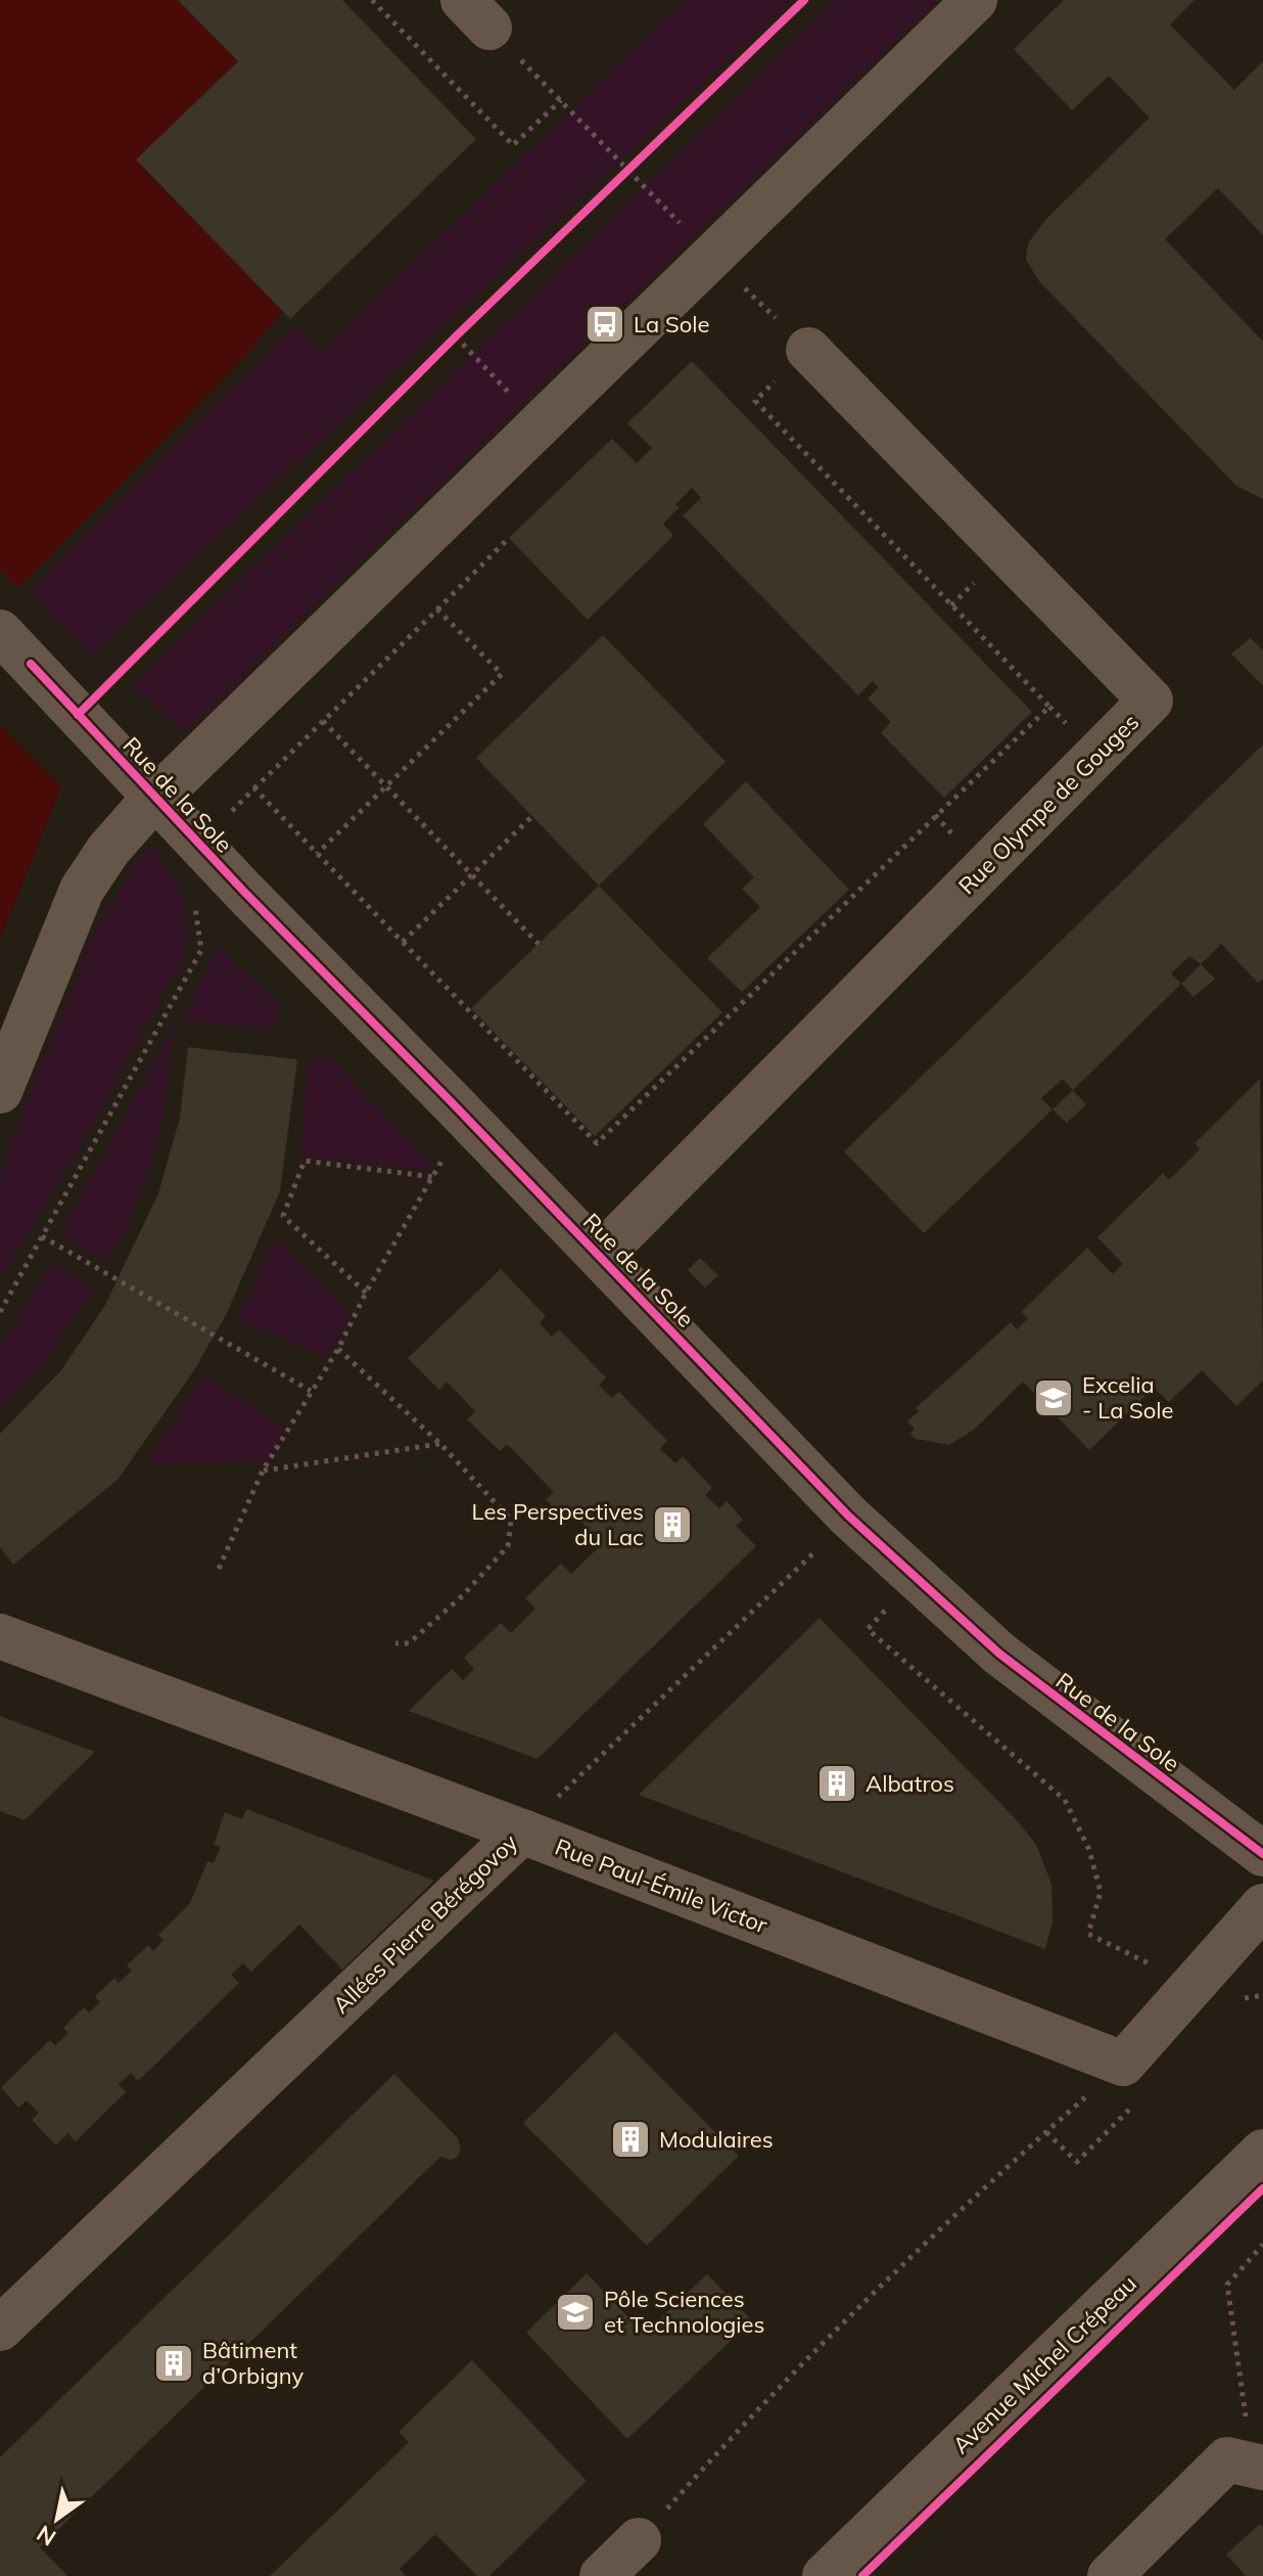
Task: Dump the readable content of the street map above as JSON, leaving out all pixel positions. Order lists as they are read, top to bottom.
{
  "streets": {
    "street": [
      "Rue de la Sole",
      "Rue Olympe de Gouges",
      "Rue Paul-Émile Victor",
      "Allées Pierre Bérégovoy",
      "Avenue Michel Crépeau"
    ]
  },
  "crossings": [
    ["Rue de la Sole", "Rue Olympe de Gouges"],
    ["Rue de la Sole", "Allées Pierre Bérégovoy"],
    ["Rue Paul-Émile Victor", "Allées Pierre Bérégovoy"]
  ],
  "places": {
    "bus stop": ["La Sole"],
    "school or university": ["Excelia - La Sole", "Pôle Sciences et Technologies"],
    "building": [
      "Les Perspectives du Lac",
      "Albatros",
      "Modulaires",
      "Bâtiment d’Orbigny"
    ]
  },
  "north": "bottom left"
}
